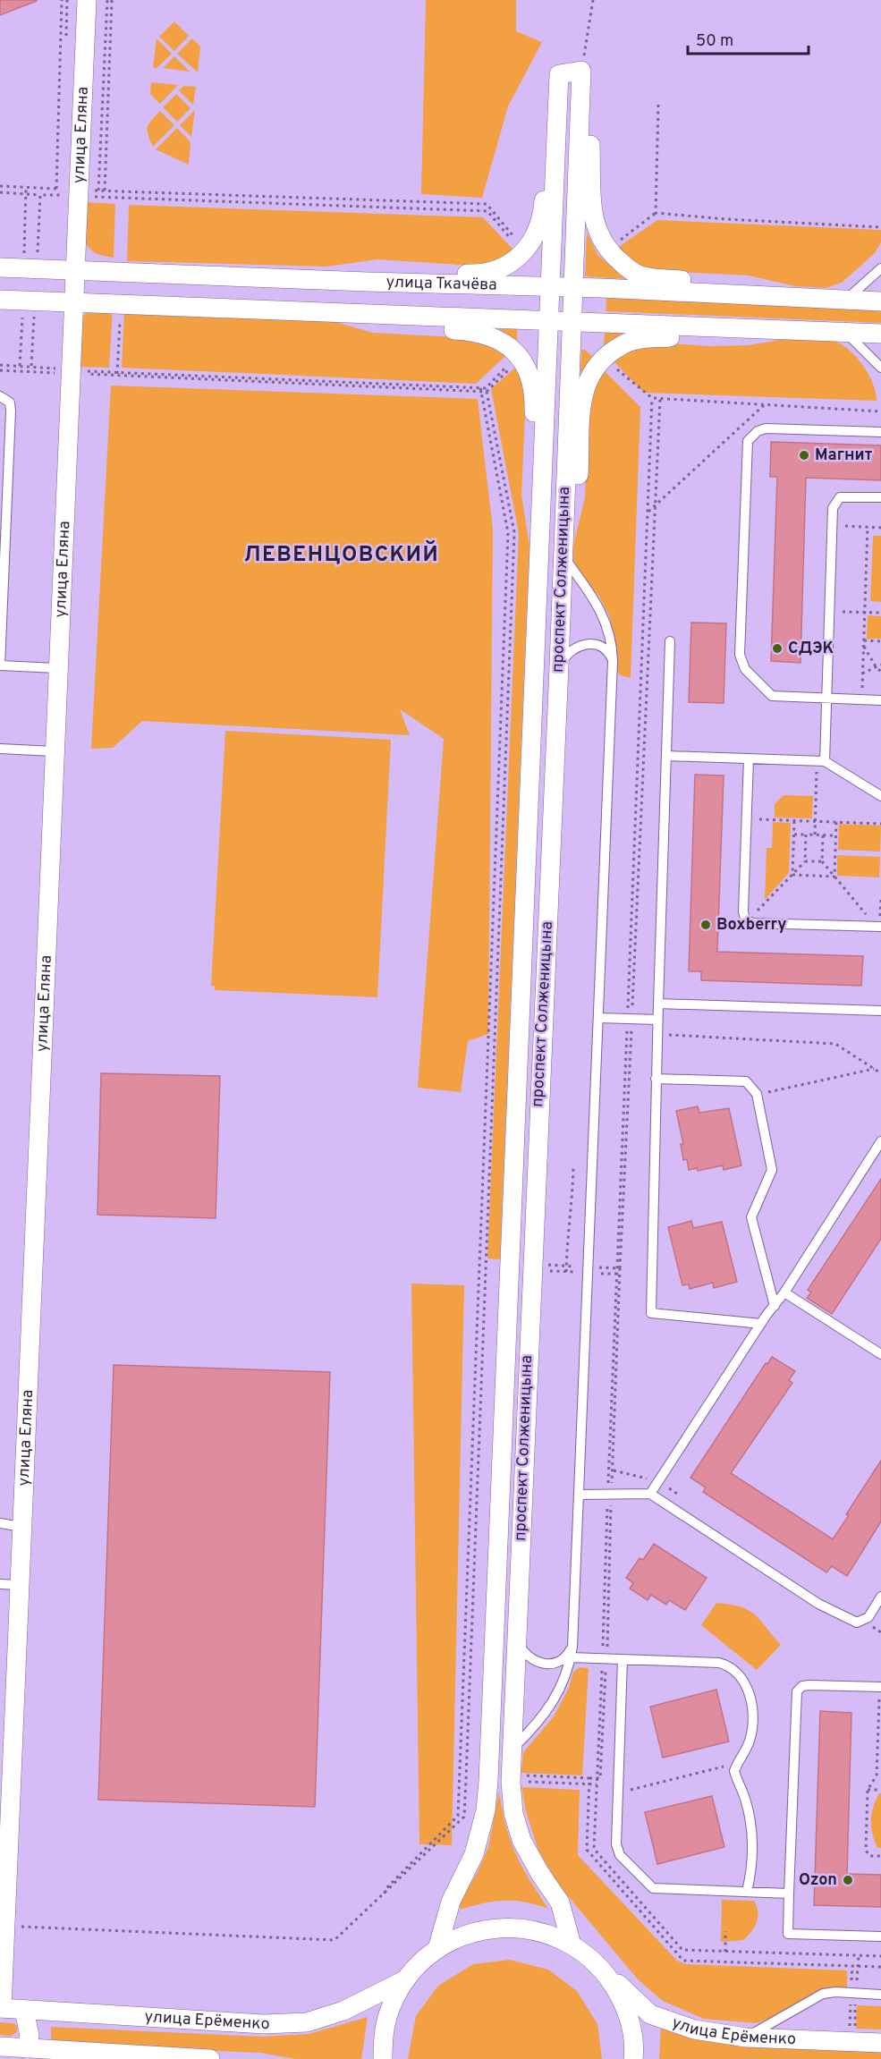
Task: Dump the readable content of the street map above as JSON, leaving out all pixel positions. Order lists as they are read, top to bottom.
{
  "streets": {
    "street": [
      "улица Еляна",
      "улица Ткачёва",
      "проспект Солженицына",
      "улица Ерёменко"
    ]
  },
  "crossings": [
    ["улица Еляна", "улица Ткачёва"],
    ["улица Еляна", "улица Ерёменко"],
    ["улица Ткачёва", "проспект Солженицына"]
  ],
  "districts": ["ЛЕВЕНЦОВСКИЙ"],
  "places": [
    "Магнит",
    "СДЭК",
    "Boxberry",
    "Ozon"
  ],
  "scale_bar": "50 m"
}
